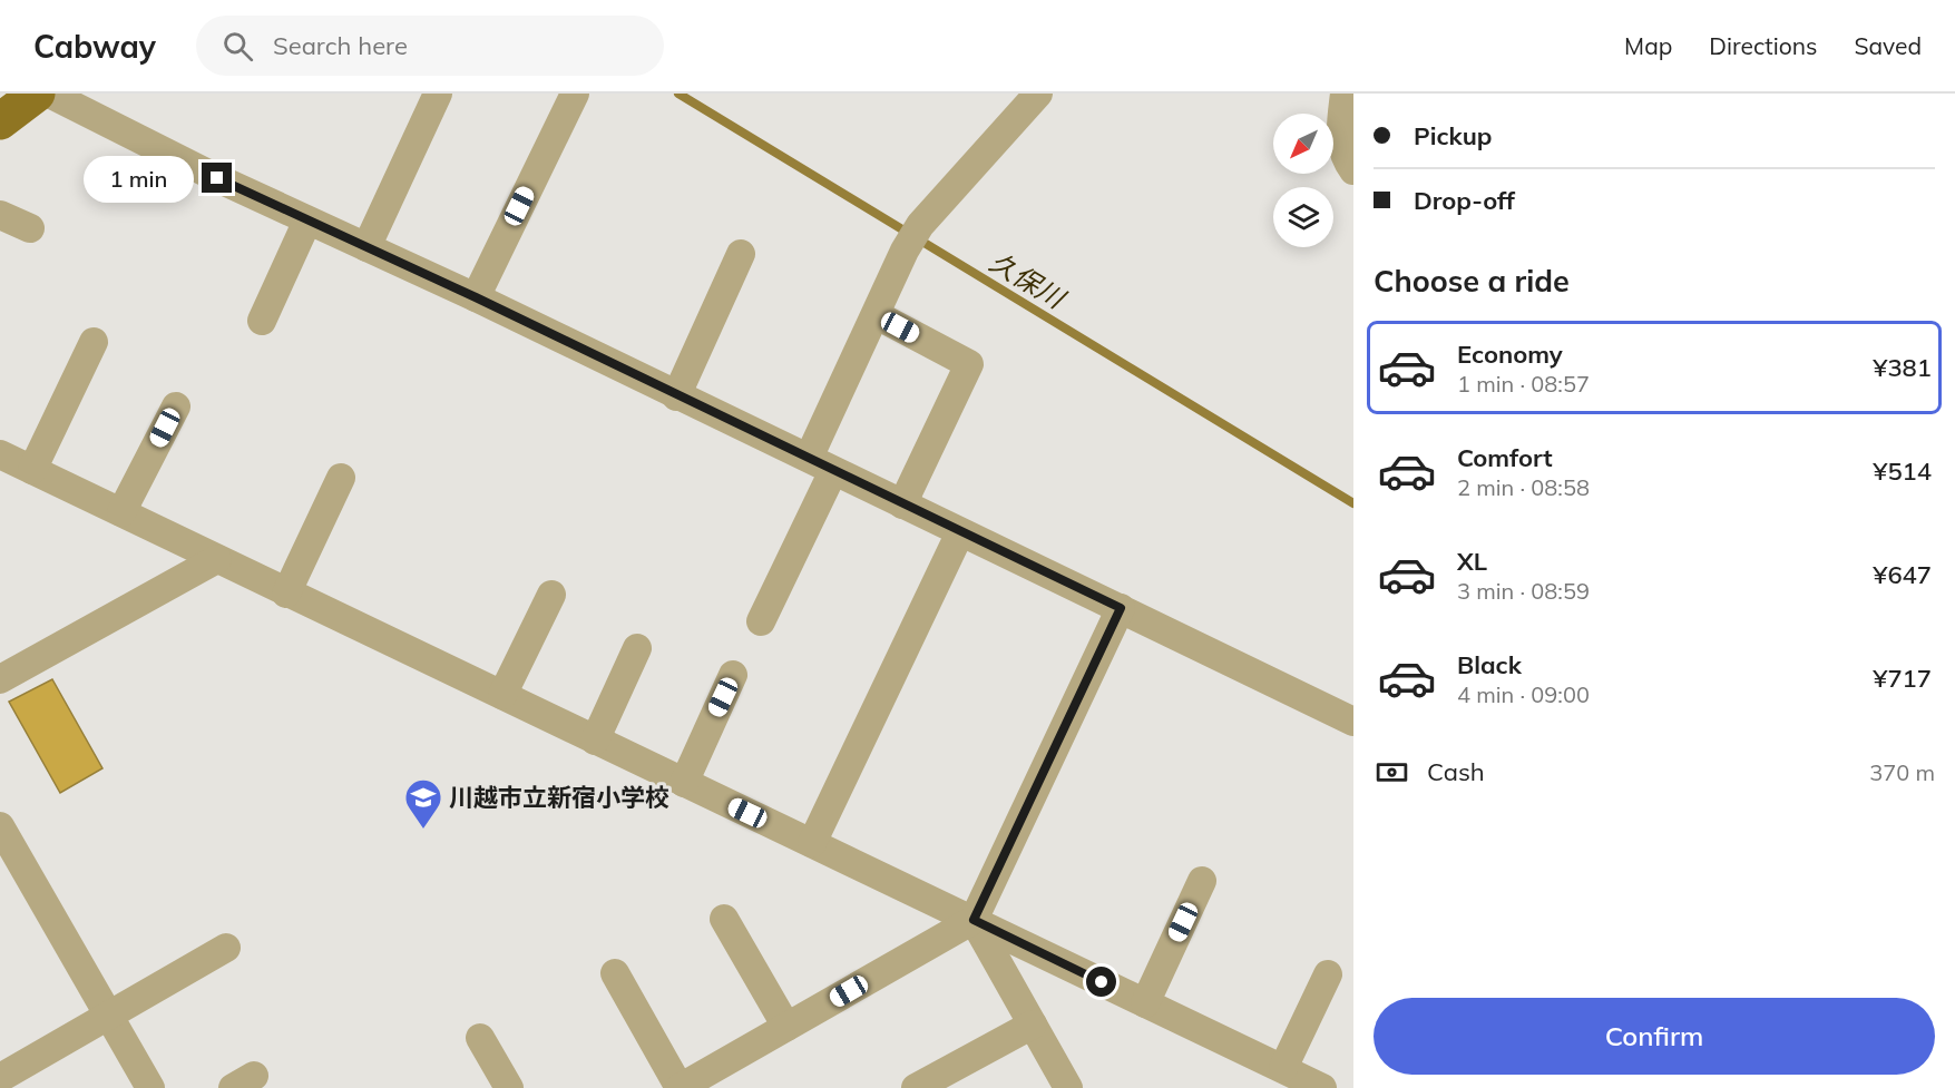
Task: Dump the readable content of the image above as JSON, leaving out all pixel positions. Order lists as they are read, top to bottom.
{
  "water": ["久保川"],
  "places": {
    "school or university": ["川越市立新宿小学校"]
  },
  "north": "bottom left",
  "page": {
    "header": "Cabway",
    "search": "Search here",
    "nav": ["Map", "Directions", "Saved"],
    "banner": ["Pickup", "Drop-off"],
    "bubble": "1 min",
    "heading": "Choose a ride",
    "list": [
      {
        "name": "Economy",
        "note": "1 min · 08:57",
        "value": "¥381"
      },
      {
        "name": "Comfort",
        "note": "2 min · 08:58",
        "value": "¥514"
      },
      {
        "name": "XL",
        "note": "3 min · 08:59",
        "value": "¥647"
      },
      {
        "name": "Black",
        "note": "4 min · 09:00",
        "value": "¥717"
      }
    ],
    "pay": ["Cash", "370 m"],
    "buttons": "Confirm"
  }
}
